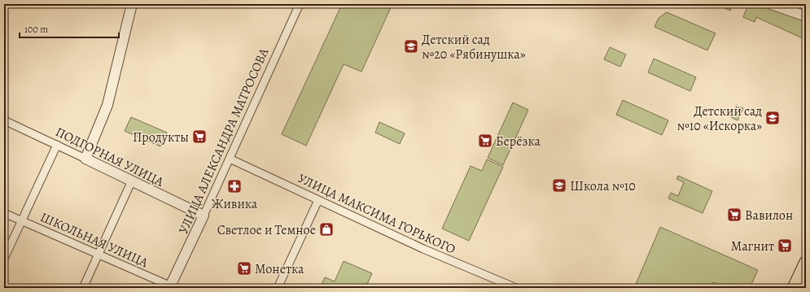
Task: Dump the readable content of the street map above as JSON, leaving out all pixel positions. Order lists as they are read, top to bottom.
{
  "streets": {
    "street": [
      "УЛИЦА АЛЕКСАНДРА МАТРОСОВА",
      "ПОДГОРНАЯ УЛИЦА",
      "УЛИЦА МАКСИМА ГОРЬКОГО",
      "ШКОЛЬНАЯ УЛИЦА"
    ]
  },
  "crossings": [
    ["УЛИЦА АЛЕКСАНДРА МАТРОСОВА", "ПОДГОРНАЯ УЛИЦА"],
    ["УЛИЦА АЛЕКСАНДРА МАТРОСОВА", "УЛИЦА МАКСИМА ГОРЬКОГО"],
    ["УЛИЦА АЛЕКСАНДРА МАТРОСОВА", "ШКОЛЬНАЯ УЛИЦА"]
  ],
  "places": {
    "school or university": ["Детский сад №20 «Рябинушка»", "Детский сад №10 «Искорка»", "Школа №10"],
    "supermarket": [
      "Продукты",
      "Берёзка",
      "Вавилон",
      "Магнит",
      "Монетка"
    ],
    "pharmacy": ["Живика"],
    "shop": ["Светлое и Темное"]
  },
  "scale_bar": "100 m"
}
